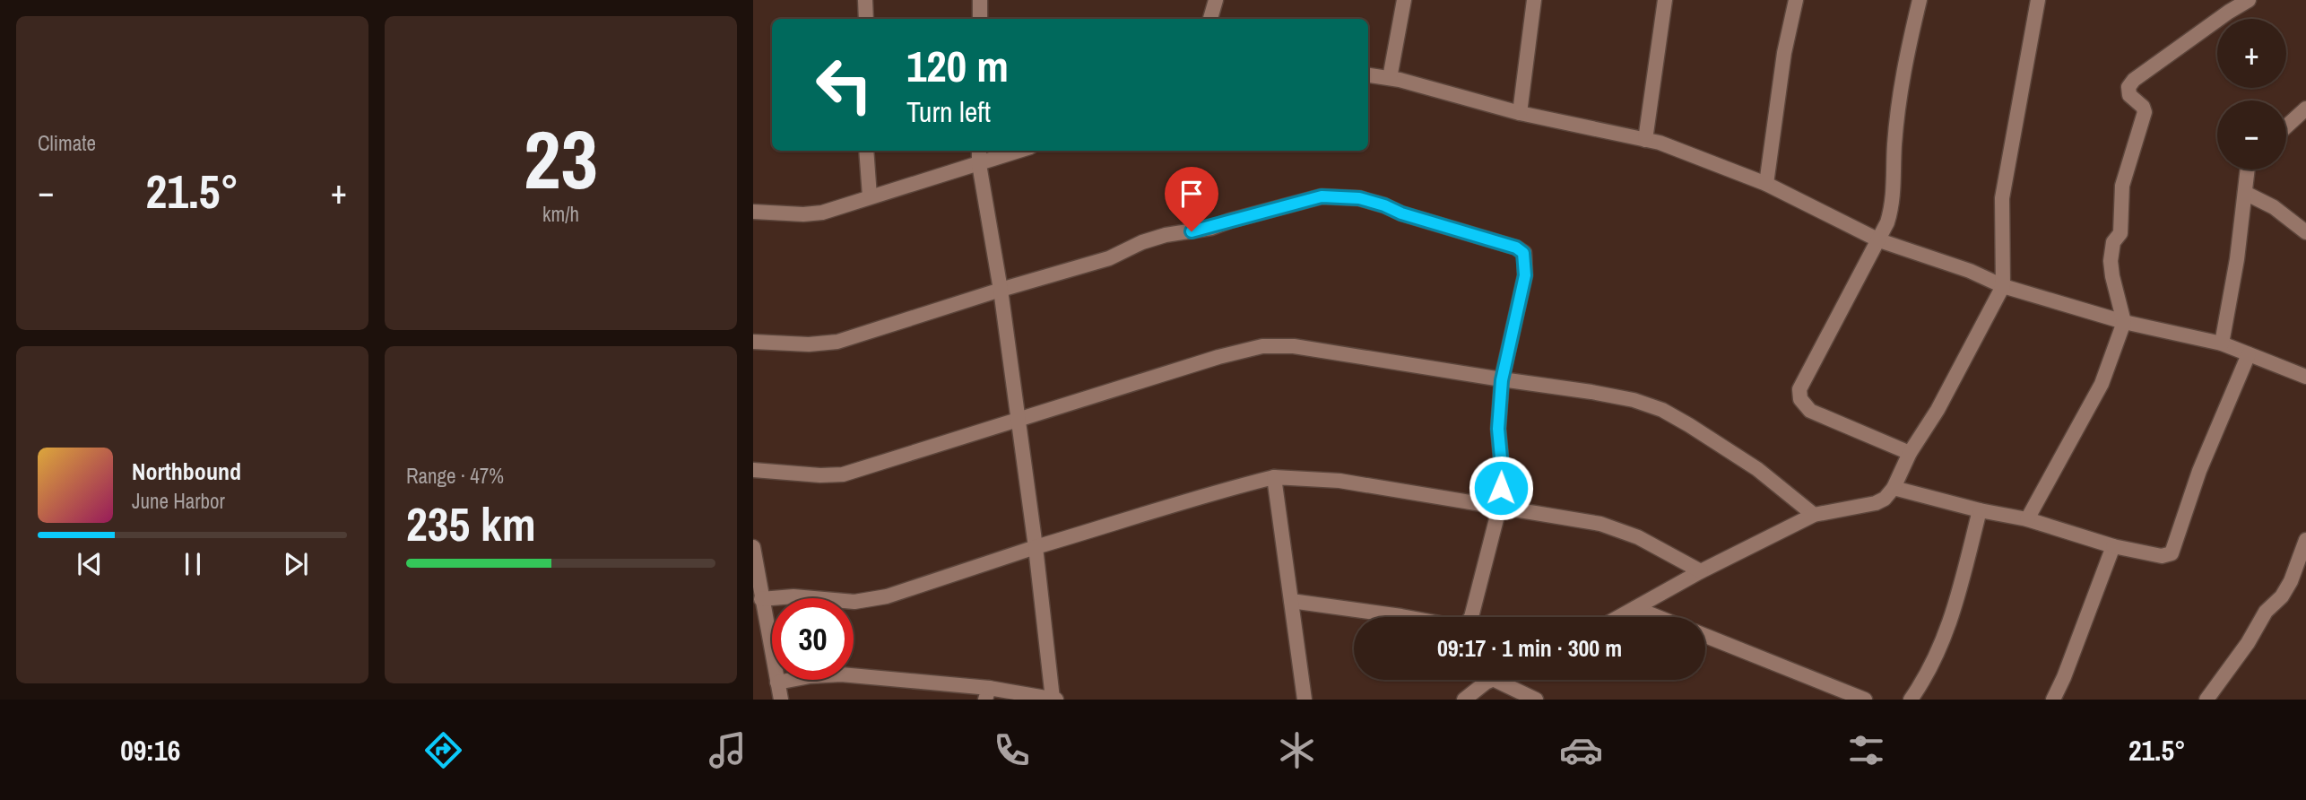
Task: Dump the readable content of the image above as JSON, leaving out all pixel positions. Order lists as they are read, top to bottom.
{
  "page": {
    "tile": [
      "Climate",
      ["23", "km/h"],
      ["Range · 47%", "235 km"]
    ],
    "map_buttons": ["+", "−"],
    "turn": ["120 m", "Turn left"],
    "heat": ["−", "21.5°", "+"],
    "song": ["Northbound", "June Harbor"],
    "limit": "30",
    "trip": "09:17 · 1 min · 300 m",
    "tabs": ["09:16", "21.5°"]
  }
}
